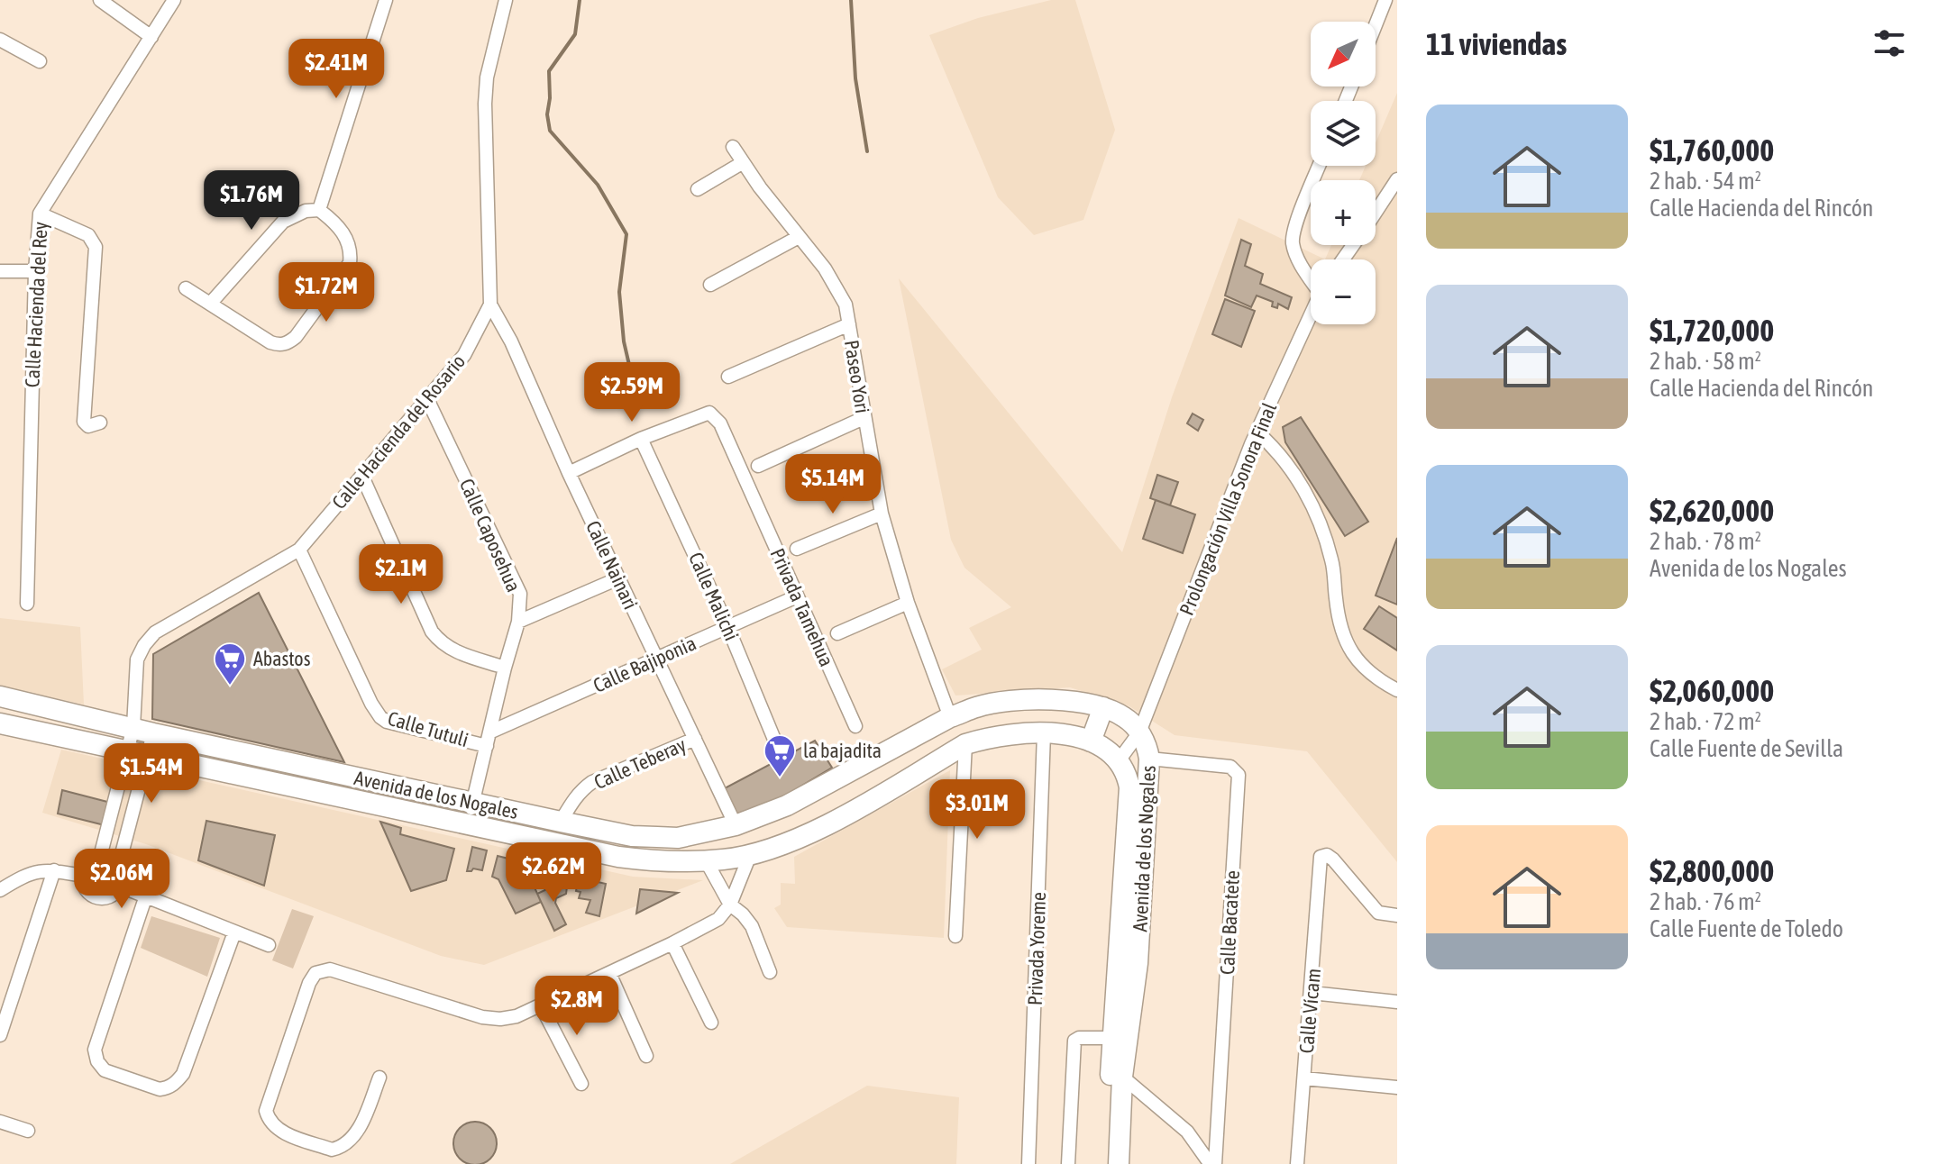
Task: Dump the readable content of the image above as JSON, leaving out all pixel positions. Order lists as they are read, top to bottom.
{
  "streets": {
    "main road": ["Avenida de los Nogales"],
    "street": [
      "Calle Hacienda del Rey",
      "Paseo Yori",
      "Calle Hacienda del Rosario",
      "Prolongación Villa Sonora Final",
      "Calle Caposehua",
      "Calle Nainari",
      "Calle Malichi",
      "Privada Tamehua",
      "Calle Bajiponia",
      "Calle Tutuli",
      "Calle Teberay",
      "Calle Bacatete",
      "Privada Yoreme",
      "Calle Vícam"
    ]
  },
  "crossings": [
    ["Paseo Yori", "Avenida de los Nogales"],
    ["Calle Hacienda del Rosario", "Calle Caposehua"],
    ["Calle Hacienda del Rosario", "Calle Nainari"],
    ["Calle Hacienda del Rosario", "Calle Tutuli"],
    ["Calle Hacienda del Rosario", "Avenida de los Nogales"],
    ["Prolongación Villa Sonora Final", "Avenida de los Nogales"],
    ["Calle Caposehua", "Calle Bajiponia"],
    ["Calle Caposehua", "Calle Tutuli"],
    ["Calle Caposehua", "Avenida de los Nogales"],
    ["Calle Nainari", "Calle Bajiponia"],
    ["Calle Nainari", "Calle Teberay"],
    ["Calle Nainari", "Avenida de los Nogales"],
    ["Calle Malichi", "Privada Tamehua"],
    ["Calle Malichi", "Calle Bajiponia"],
    ["Privada Tamehua", "Calle Bajiponia"],
    ["Calle Teberay", "Avenida de los Nogales"],
    ["Avenida de los Nogales", "Calle Bacatete"],
    ["Avenida de los Nogales", "Privada Yoreme"]
  ],
  "places": {
    "supermarket": ["Abastos", "la bajadita"]
  },
  "north": "bottom left",
  "page": {
    "heading": "11 viviendas",
    "map_buttons": ["+", "−"],
    "price": [
      "$2.41M",
      "$1.76M",
      "$1.72M",
      "$2.59M",
      "$5.14M",
      "$2.1M",
      "$1.54M",
      "$3.01M",
      "$2.62M",
      "$2.06M",
      "$2.8M"
    ],
    "list": [
      {
        "name": "$1,760,000",
        "note": "2 hab. · 54 m² · Calle Hacienda del Rincón"
      },
      {
        "name": "$1,720,000",
        "note": "2 hab. · 58 m² · Calle Hacienda del Rincón"
      },
      {
        "name": "$2,620,000",
        "note": "2 hab. · 78 m² · Avenida de los Nogales"
      },
      {
        "name": "$2,060,000",
        "note": "2 hab. · 72 m² · Calle Fuente de Sevilla"
      },
      {
        "name": "$2,800,000",
        "note": "2 hab. · 76 m² · Calle Fuente de Toledo"
      }
    ]
  }
}
